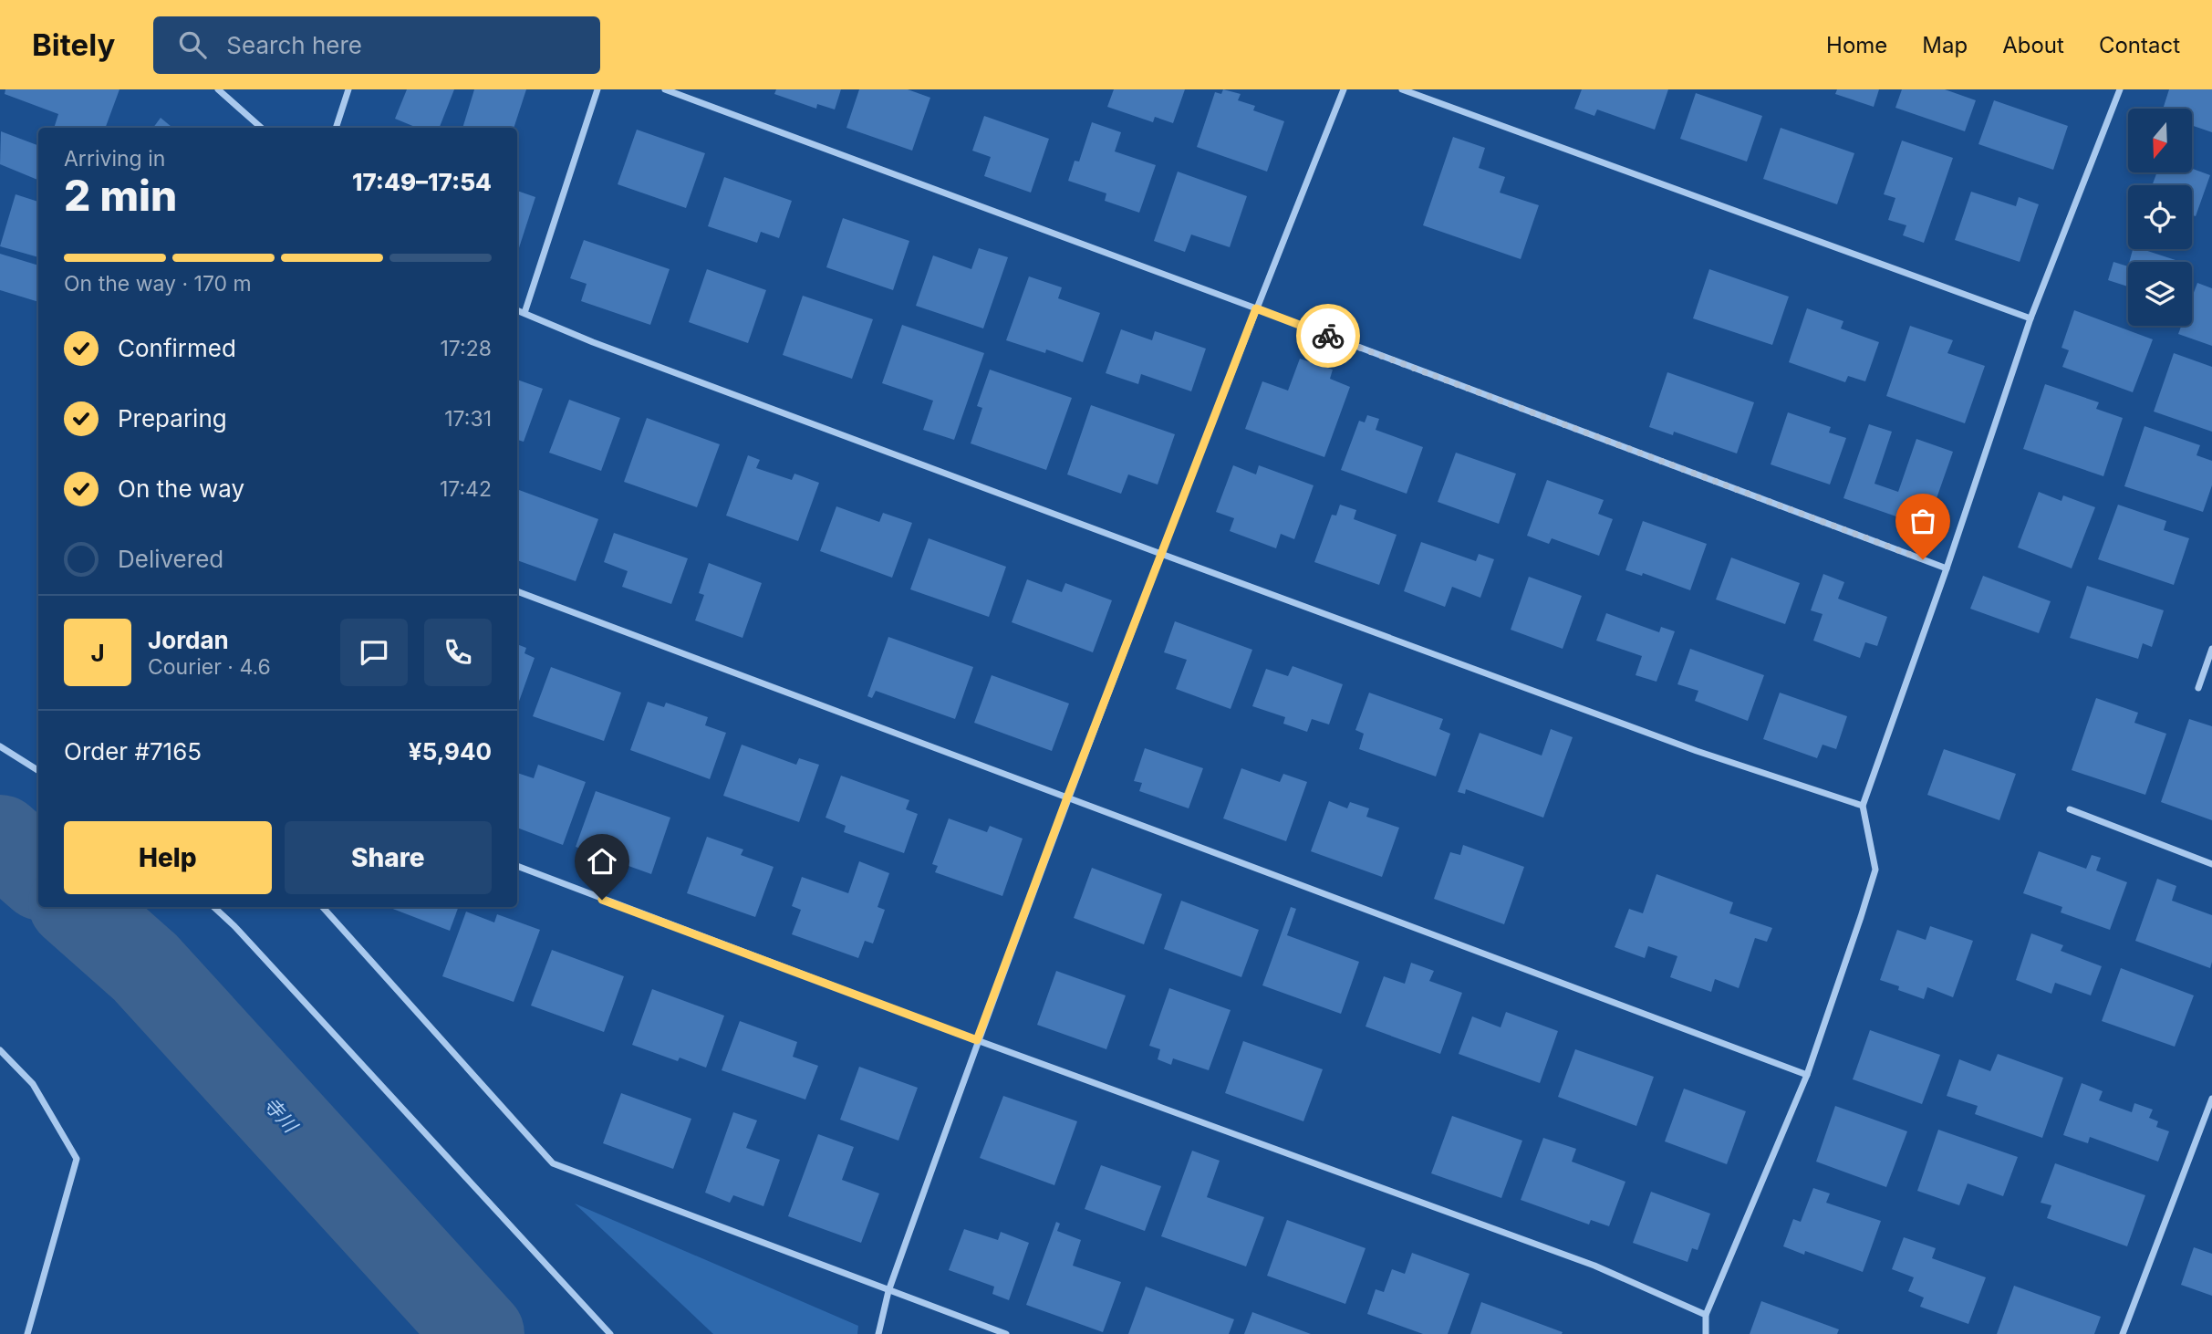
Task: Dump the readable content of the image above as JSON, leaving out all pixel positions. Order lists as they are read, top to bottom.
{
  "water": ["寺川"],
  "north": "bottom",
  "page": {
    "header": "Bitely",
    "search": "Search here",
    "nav": [
      "Home",
      "Map",
      "About",
      "Contact"
    ],
    "heading": ["2 min", "Arriving in", "17:49–17:54"],
    "panel": [
      "Jordan",
      "Courier · 4.6",
      "Order #7165",
      "¥5,940"
    ],
    "bar": "On the way · 170 m",
    "list": [
      ["Confirmed", "17:28"],
      ["Preparing", "17:31"],
      ["On the way", "17:42"],
      "Delivered"
    ],
    "round": "J",
    "buttons": ["Help", "Share"]
  }
}
